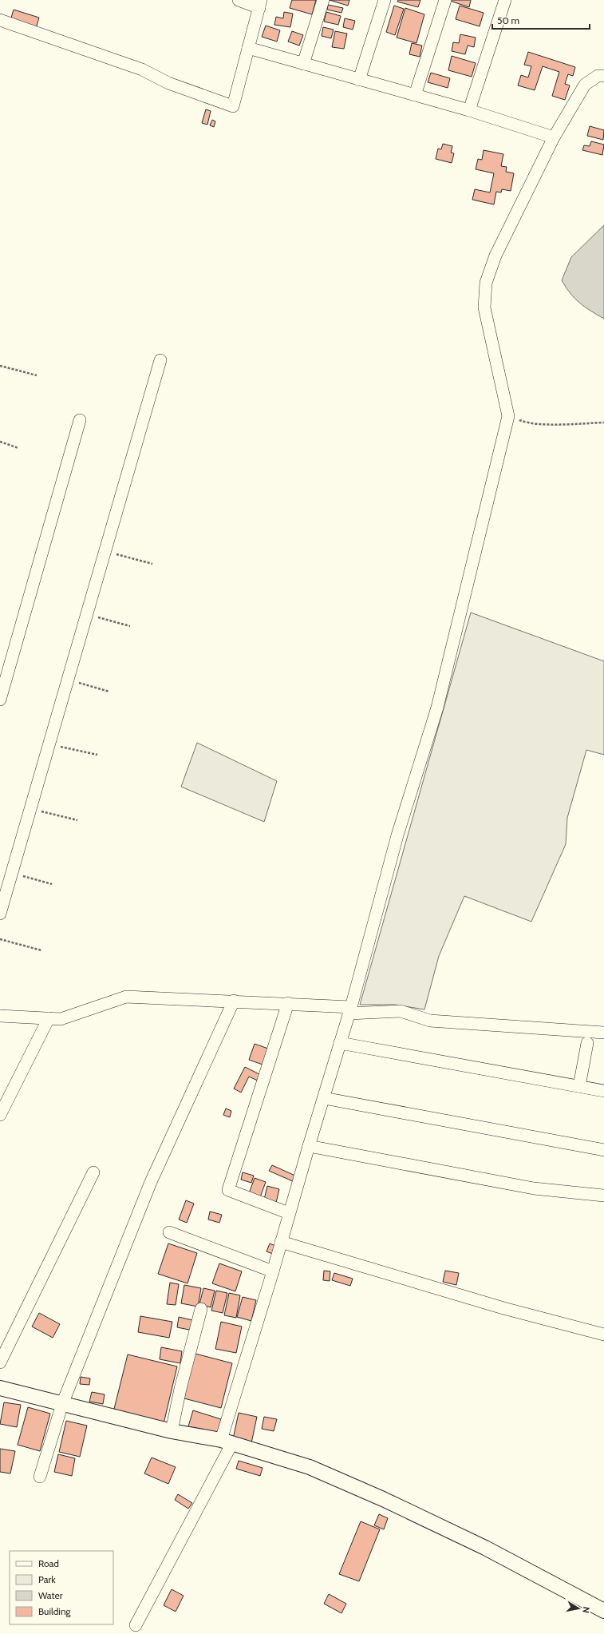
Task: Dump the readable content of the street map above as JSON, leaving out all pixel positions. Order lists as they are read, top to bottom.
{
  "legend": [
    "Road",
    "Park",
    "Water",
    "Building"
  ],
  "scale_bar": "50 m",
  "north": "right"
}
